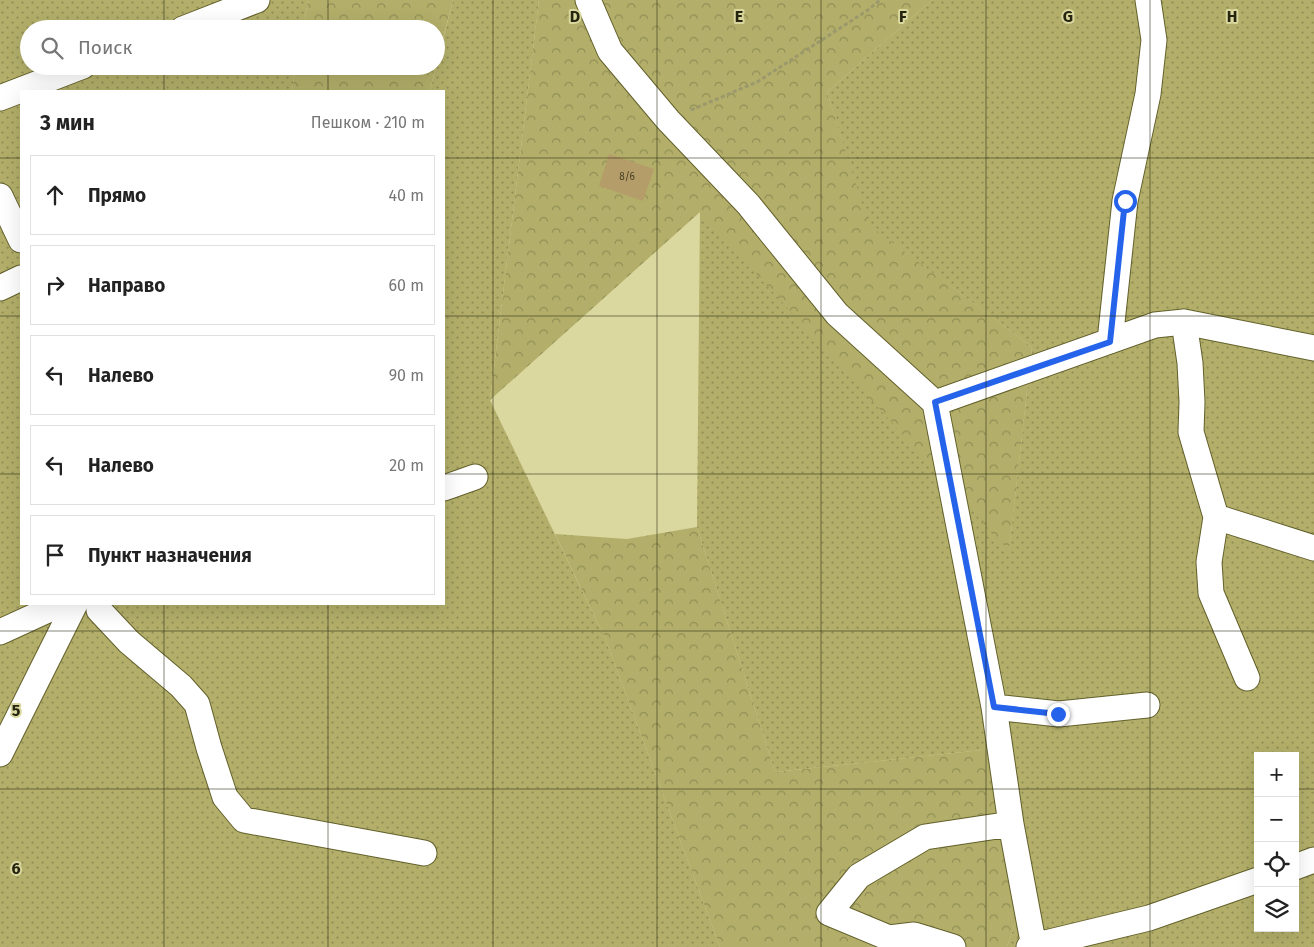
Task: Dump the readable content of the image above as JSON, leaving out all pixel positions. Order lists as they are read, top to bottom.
{
  "house_numbers": ["8/6"],
  "page": {
    "search": "Поиск",
    "heading": ["3 мин", "Пешком · 210 m"],
    "list": [
      ["Прямо", "40 m"],
      ["Направо", "60 m"],
      ["Налево", "90 m"],
      ["Налево", "20 m"],
      "Пункт назначения"
    ],
    "map_buttons": ["+", "−"]
  },
  "grid": {
    "columns": [
      "D",
      "E",
      "F",
      "G",
      "H"
    ],
    "rows": ["5", "6"]
  }
}
